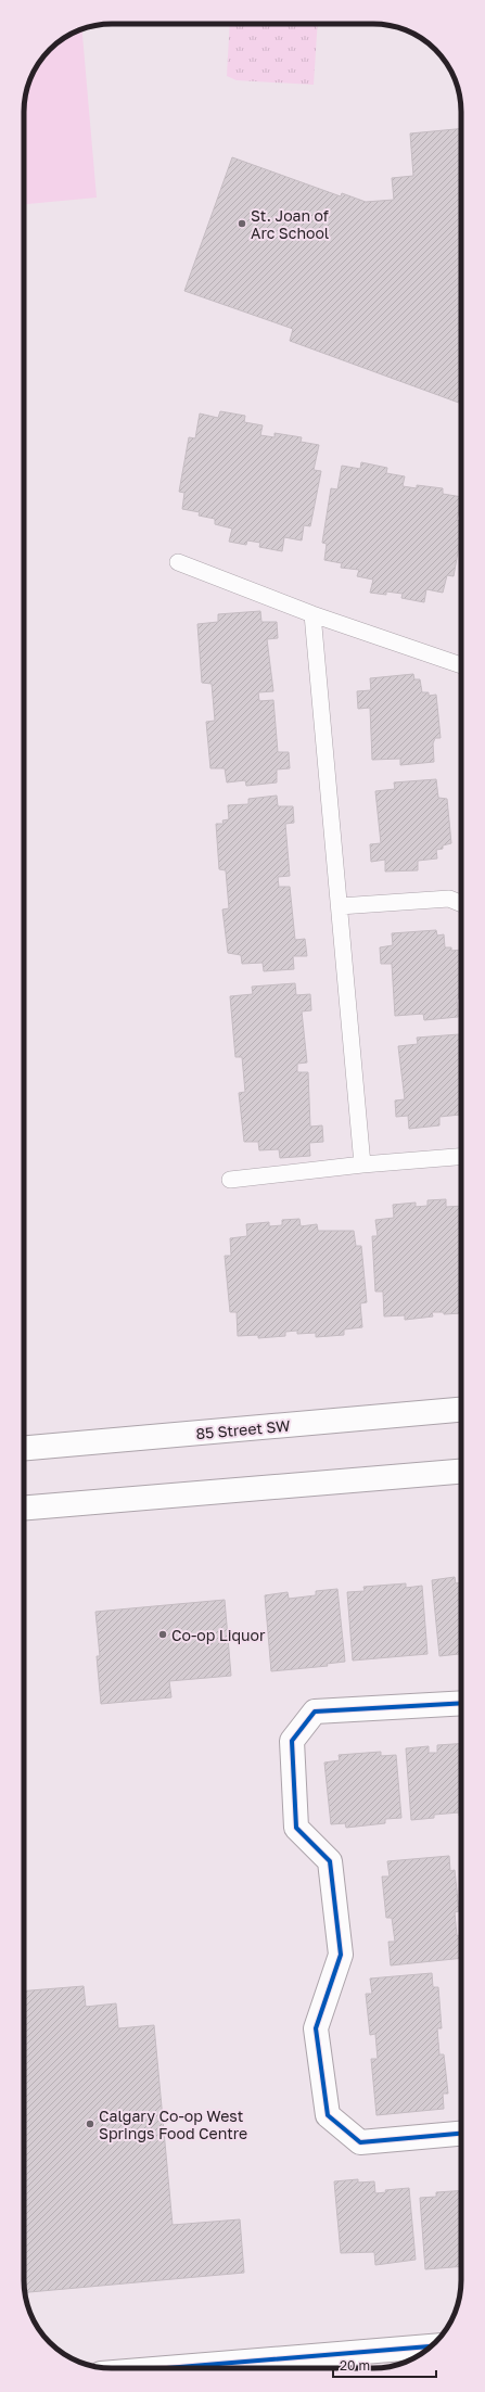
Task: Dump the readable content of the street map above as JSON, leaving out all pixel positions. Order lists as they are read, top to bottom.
{
  "streets": {
    "street": ["85 Street SW"]
  },
  "places": ["St. Joan of Arc School", "Co-op Liquor", "Calgary Co-op West Springs Food Centre"],
  "scale_bar": "20 m"
}
